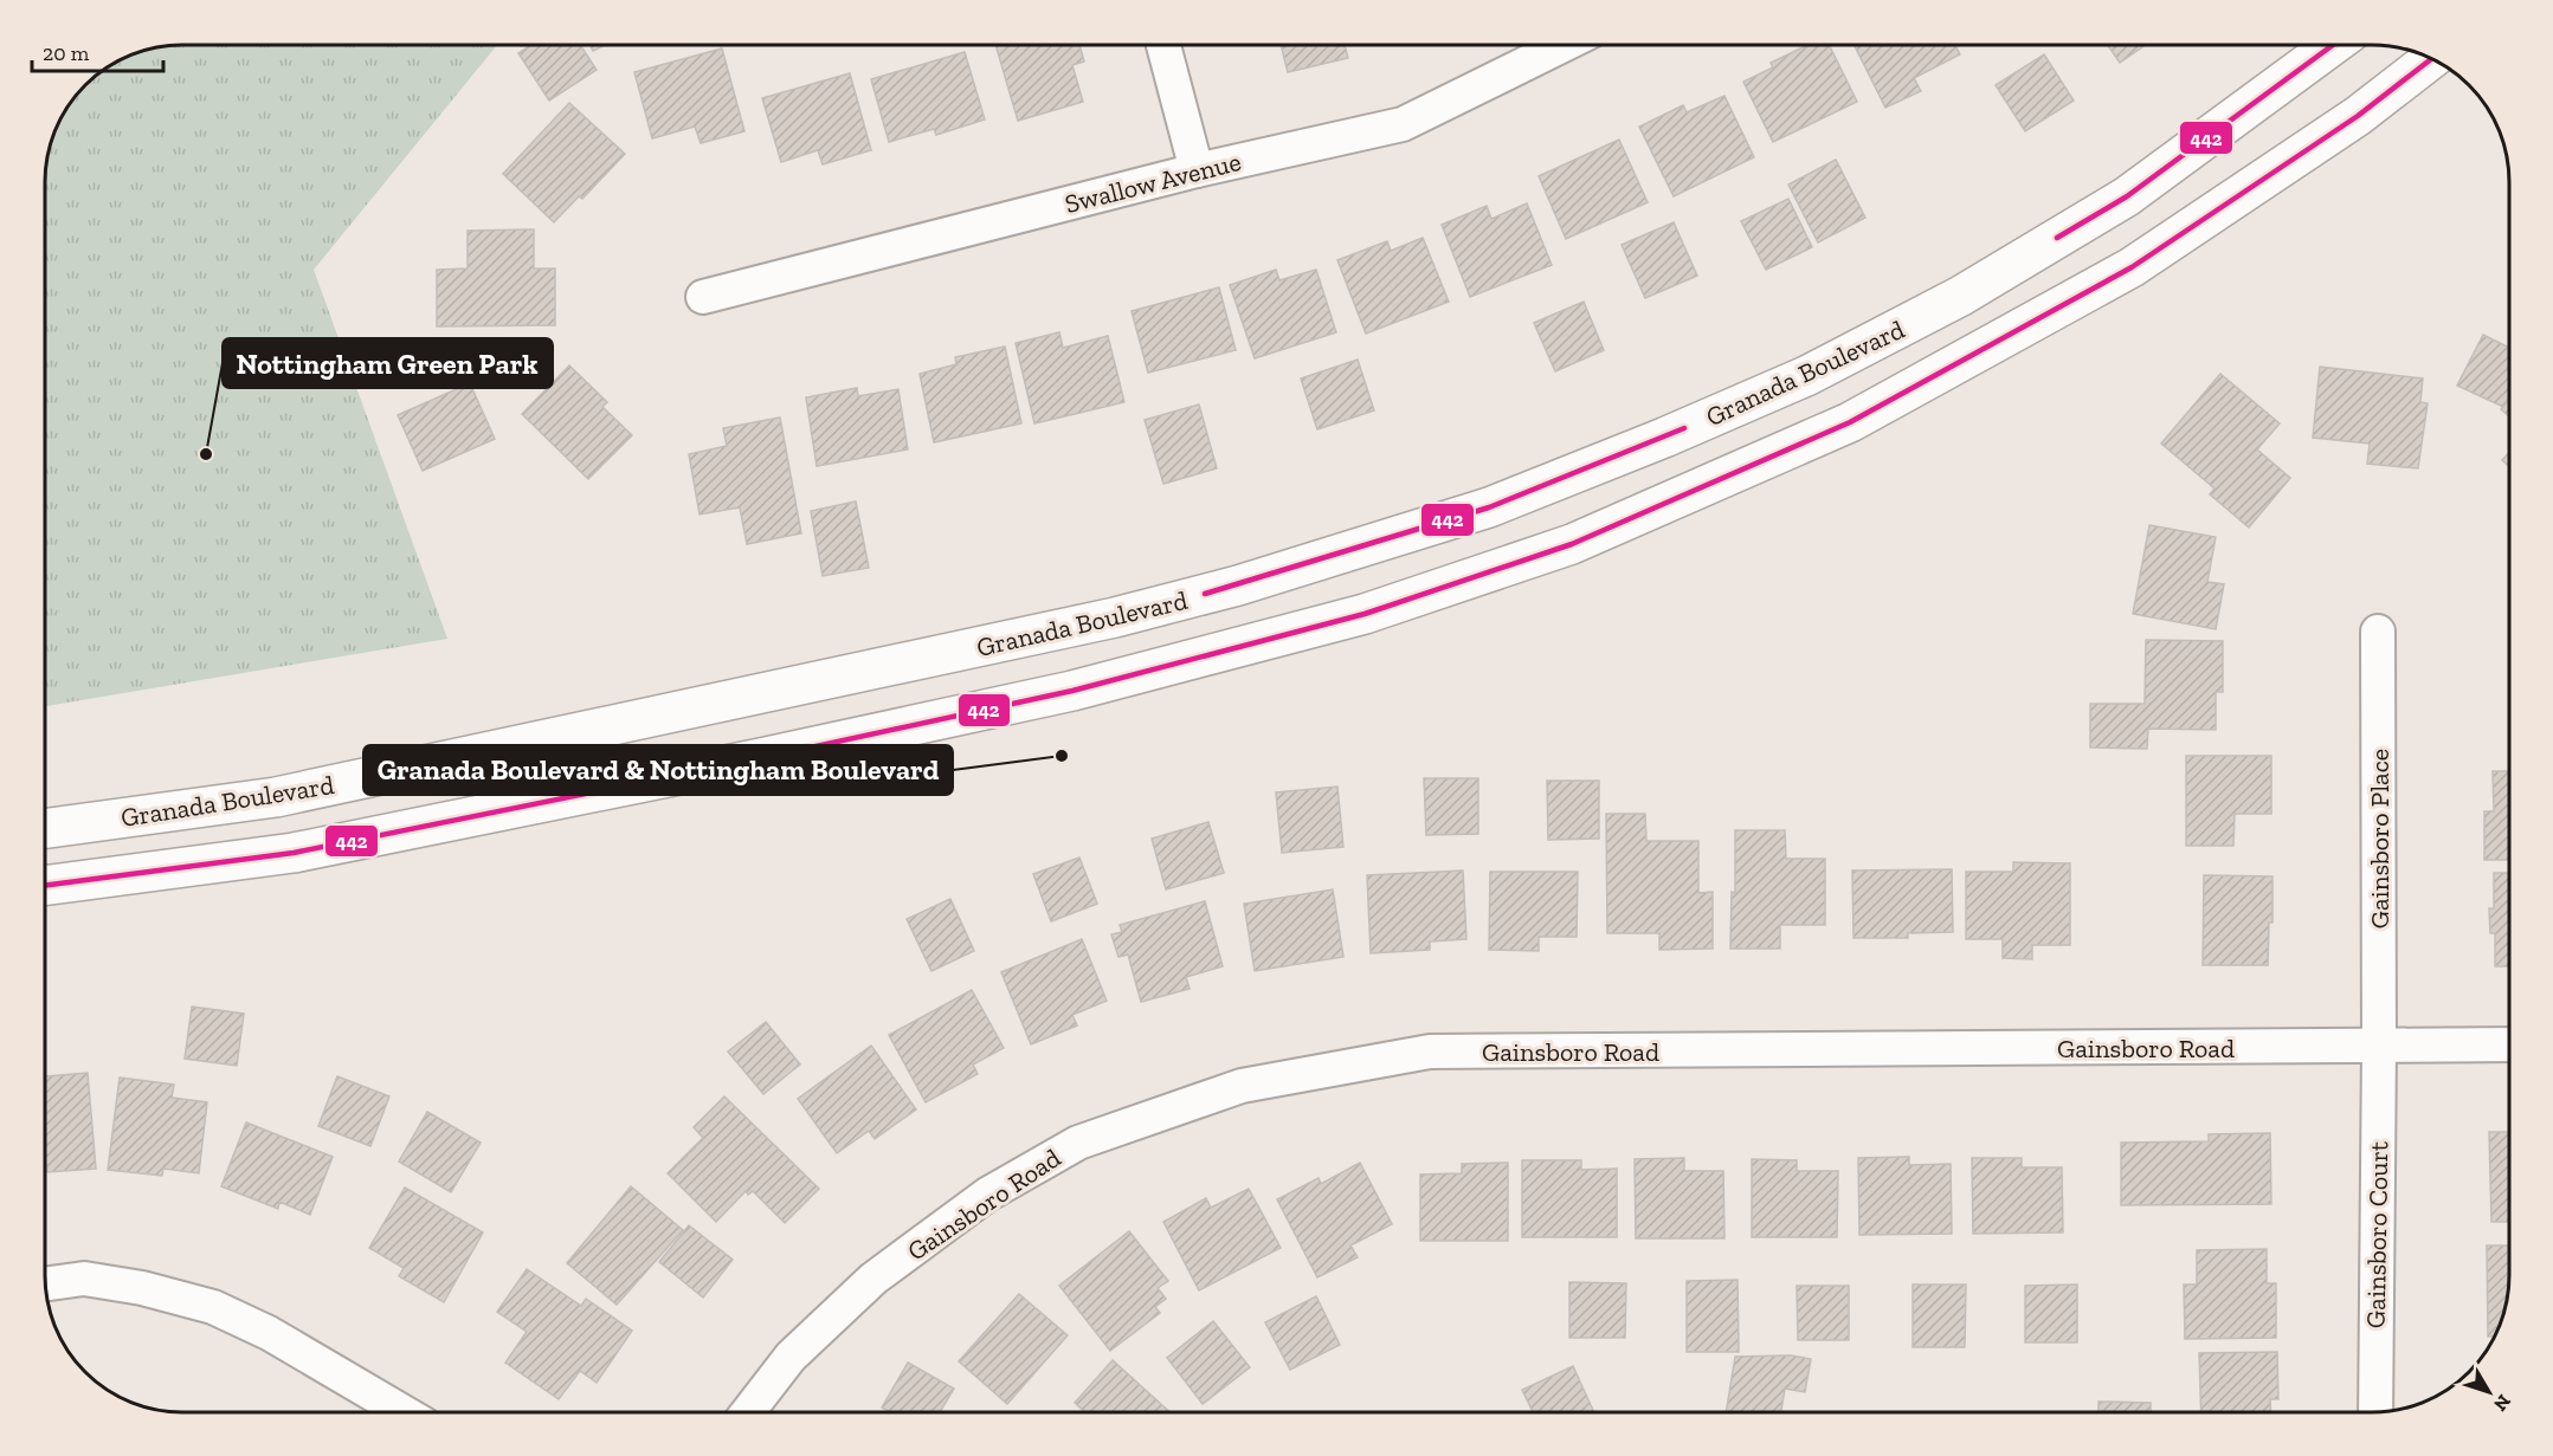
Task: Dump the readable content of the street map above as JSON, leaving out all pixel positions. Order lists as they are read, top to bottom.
{
  "streets": {
    "main road": ["Granada Boulevard"],
    "street": [
      "Swallow Avenue",
      "Gainsboro Place",
      "Gainsboro Road",
      "Gainsboro Court"
    ]
  },
  "crossings": [
    ["Gainsboro Place", "Gainsboro Road"],
    ["Gainsboro Place", "Gainsboro Court"],
    ["Gainsboro Road", "Gainsboro Court"]
  ],
  "places": ["Nottingham Green Park", "Granada Boulevard & Nottingham Boulevard"],
  "lines": ["transit line 442"],
  "scale_bar": "20 m",
  "north": "bottom right"
}
